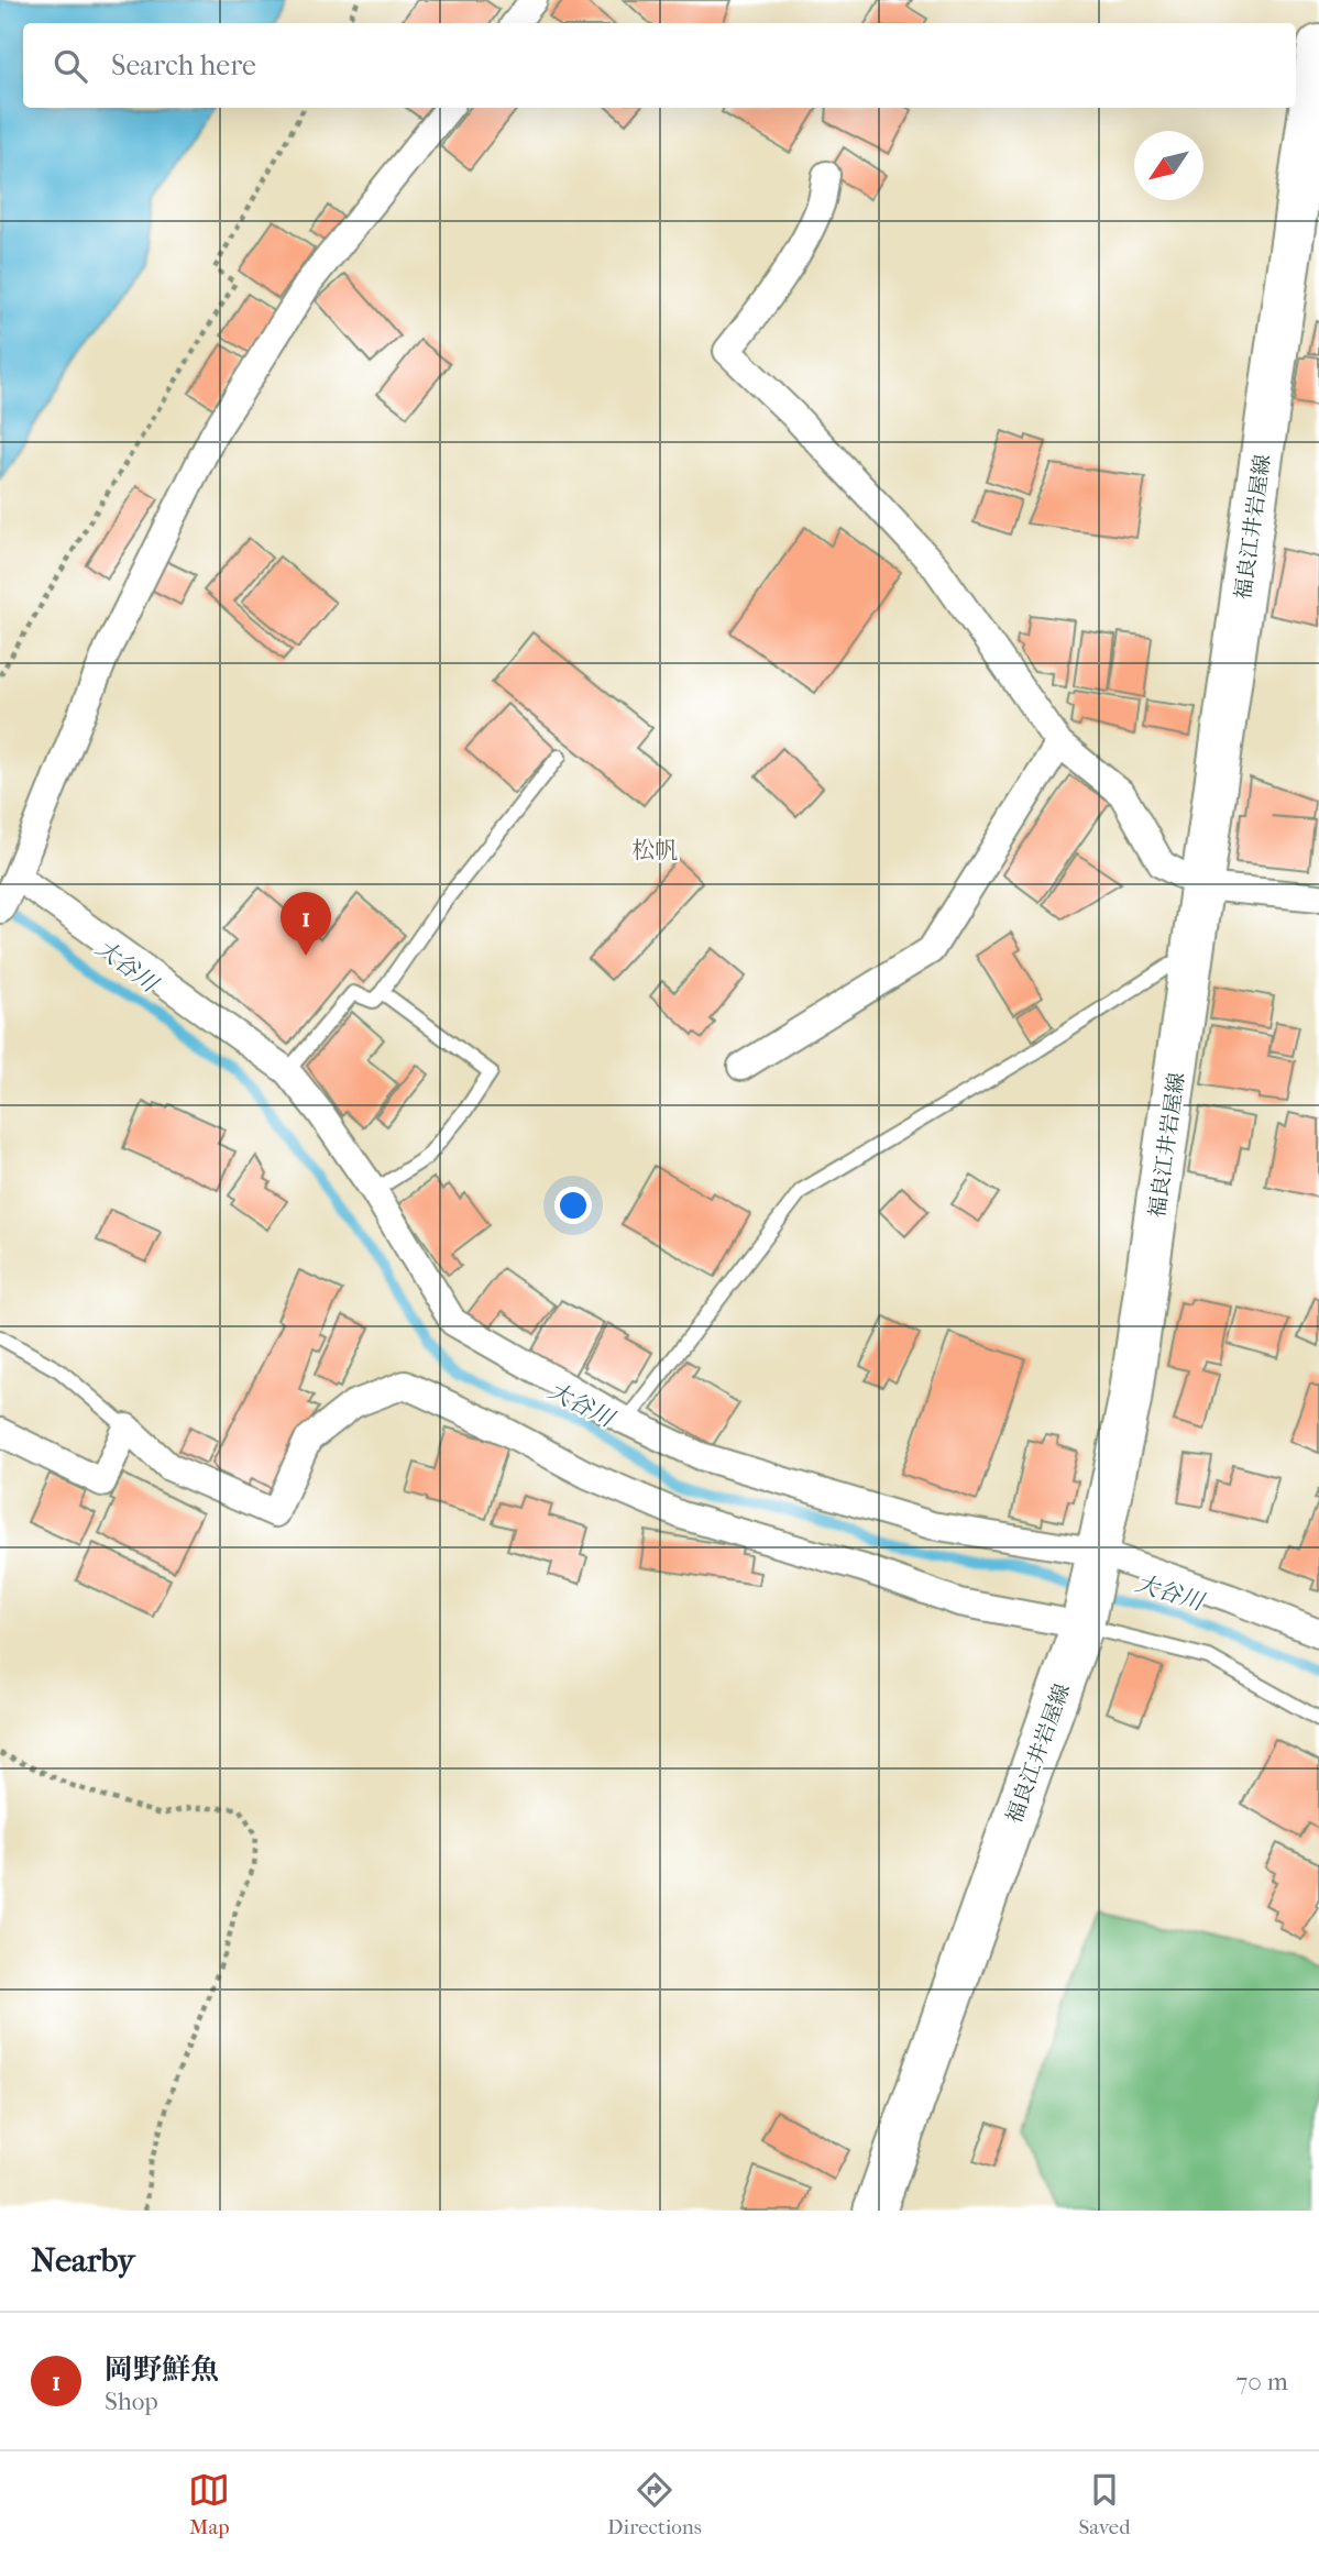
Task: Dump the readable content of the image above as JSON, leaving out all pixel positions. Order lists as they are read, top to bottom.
{
  "streets": {
    "main road": ["福良江井岩屋線"]
  },
  "districts": ["松帆"],
  "water": ["大谷川"],
  "north": "bottom left",
  "page": {
    "search": "Search here",
    "pins": "1",
    "heading": "Nearby",
    "list": [
      {
        "mark": "1",
        "name": "岡野鮮魚",
        "note": "Shop",
        "value": "70 m"
      }
    ],
    "nav": ["Map", "Directions", "Saved"]
  }
}
